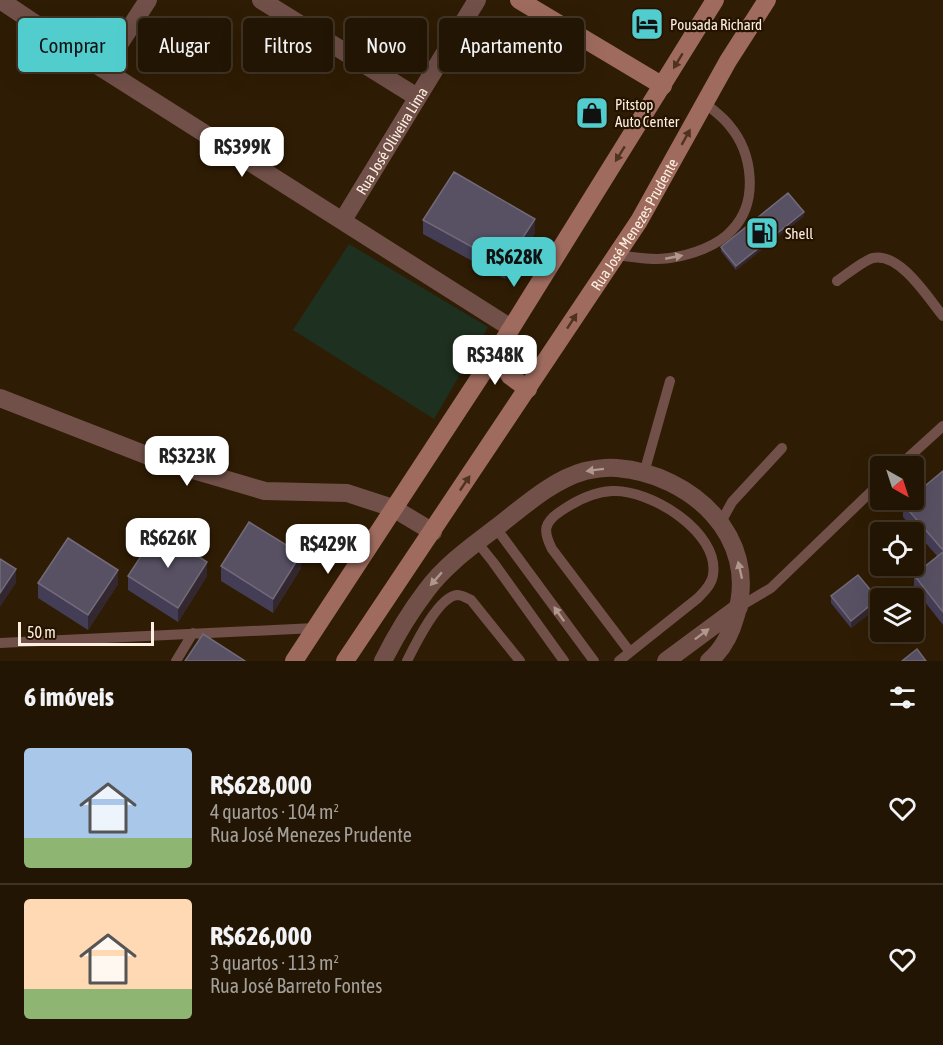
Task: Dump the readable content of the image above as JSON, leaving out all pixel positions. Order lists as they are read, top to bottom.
{
  "streets": {
    "main road": ["Rua José Menezes Prudente"],
    "street": ["Rua José Oliveira Lima"]
  },
  "places": {
    "hotel": ["Pousada Richard"],
    "shop": ["Pitstop Auto Center"],
    "fuel station": ["Shell"]
  },
  "scale_bar": "50 m",
  "north": "bottom right",
  "page": {
    "chip": [
      "Comprar",
      "Alugar",
      "Filtros",
      "Novo",
      "Apartamento"
    ],
    "price": [
      "R$399K",
      "R$628K",
      "R$348K",
      "R$323K",
      "R$626K",
      "R$429K"
    ],
    "scale": "50 m",
    "heading": "6 imóveis",
    "list": [
      {
        "name": "R$628,000",
        "note": "4 quartos · 104 m² · Rua José Menezes Prudente"
      },
      {
        "name": "R$626,000",
        "note": "3 quartos · 113 m² · Rua José Barreto Fontes"
      }
    ]
  }
}
